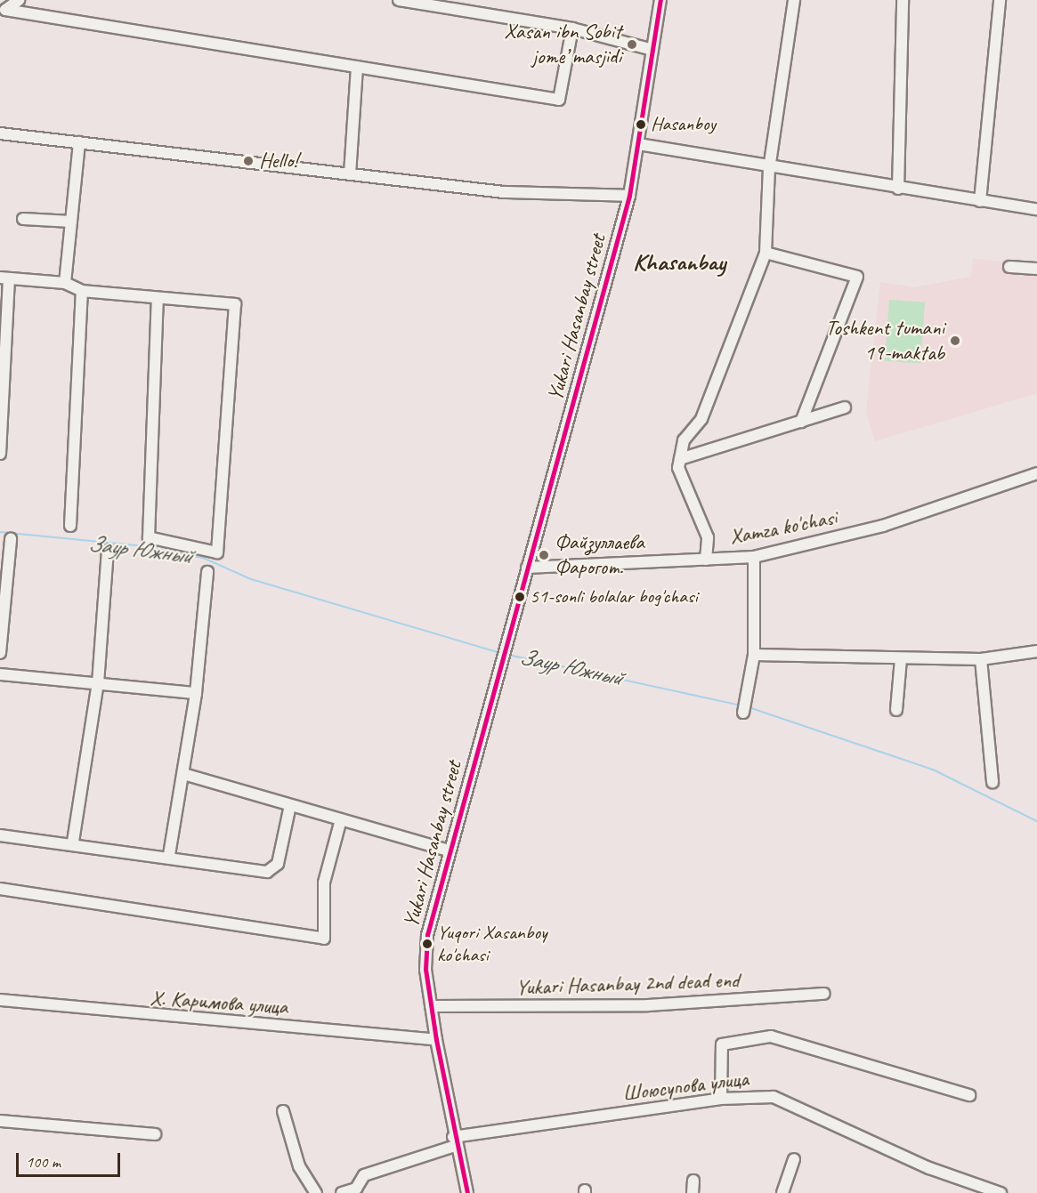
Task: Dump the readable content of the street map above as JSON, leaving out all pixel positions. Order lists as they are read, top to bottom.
{
  "streets": {
    "street": [
      "Yukari Hasanbay street",
      "Xamza ko'chasi",
      "Yukari Hasanbay 2nd dead end",
      "Х. Каримова улица",
      "Шоюсупова улица"
    ]
  },
  "crossings": [
    ["Yukari Hasanbay street", "Xamza ko'chasi"],
    ["Yukari Hasanbay street", "Yukari Hasanbay 2nd dead end"],
    ["Yukari Hasanbay street", "Х. Каримова улица"],
    ["Yukari Hasanbay street", "Шоюсупова улица"]
  ],
  "districts": ["Khasanbay"],
  "water": ["Заур Южный"],
  "places": [
    "Xasan ibn Sobit jome’ masjidi",
    "Hasanboy",
    "Hello!",
    "Toshkent tumani 19-maktab",
    "Файзуллаева Фарогот.",
    "51-sonli bolalar bog'chasi",
    "Yuqori Xasanboy ko'chasi"
  ],
  "scale_bar": "100 m"
}
